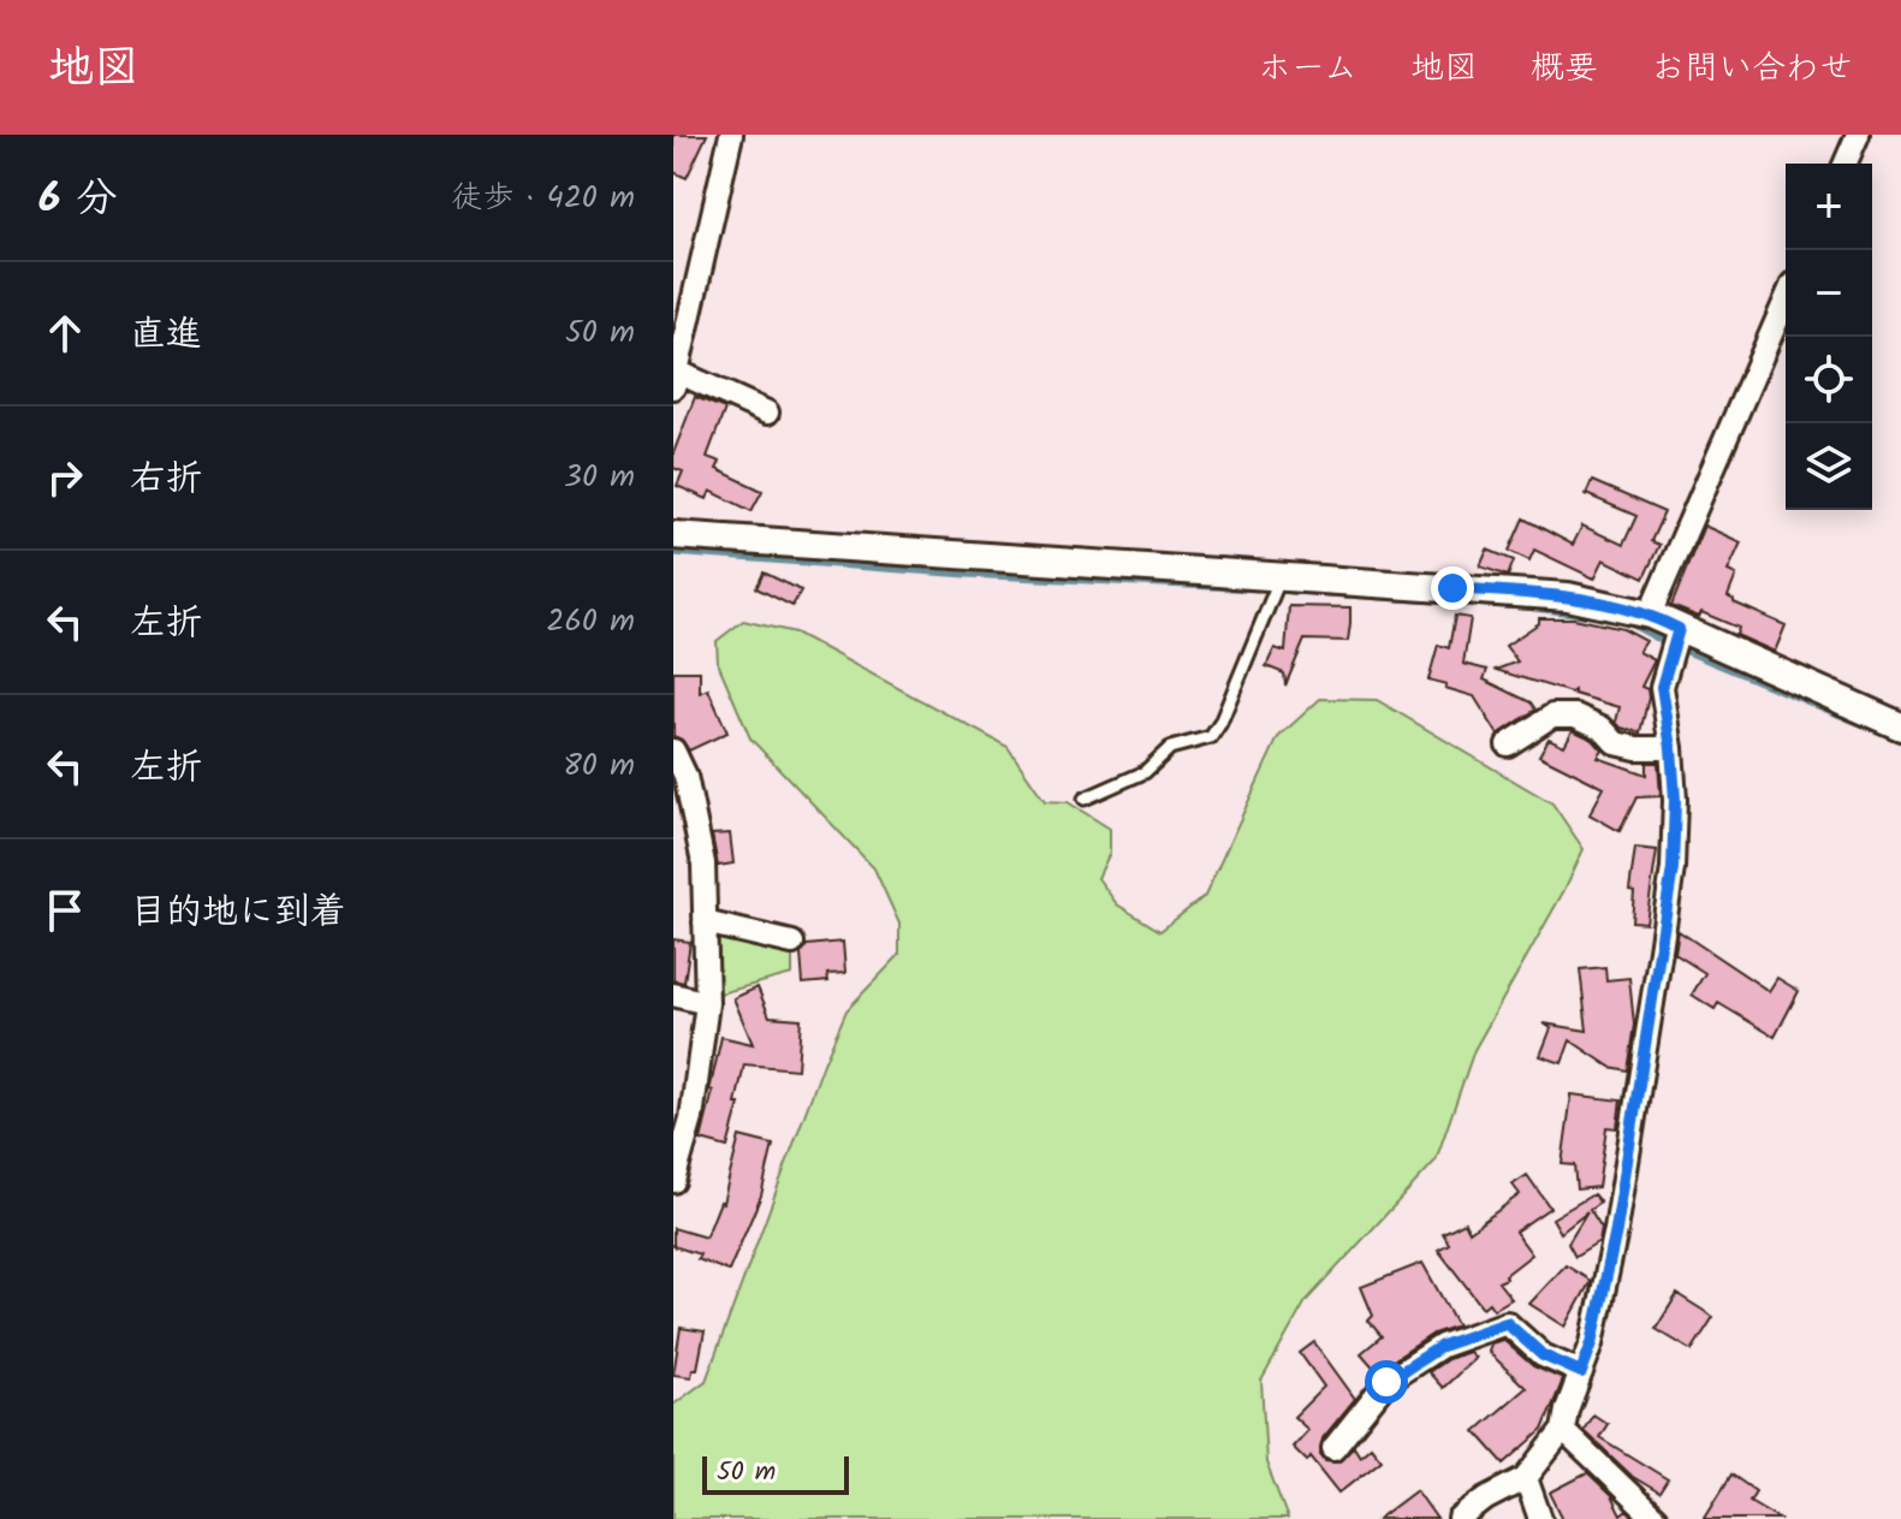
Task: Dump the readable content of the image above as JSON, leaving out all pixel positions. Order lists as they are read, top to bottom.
{
  "scale_bar": "50 m",
  "page": {
    "header": "地図",
    "nav": [
      "ホーム",
      "地図",
      "概要",
      "お問い合わせ"
    ],
    "heading": ["6 分", "徒歩 · 420 m"],
    "map_buttons": ["+", "−"],
    "list": [
      ["直進", "50 m"],
      ["右折", "30 m"],
      ["左折", "260 m"],
      ["左折", "80 m"],
      "目的地に到着"
    ],
    "scale": "50 m"
  }
}
